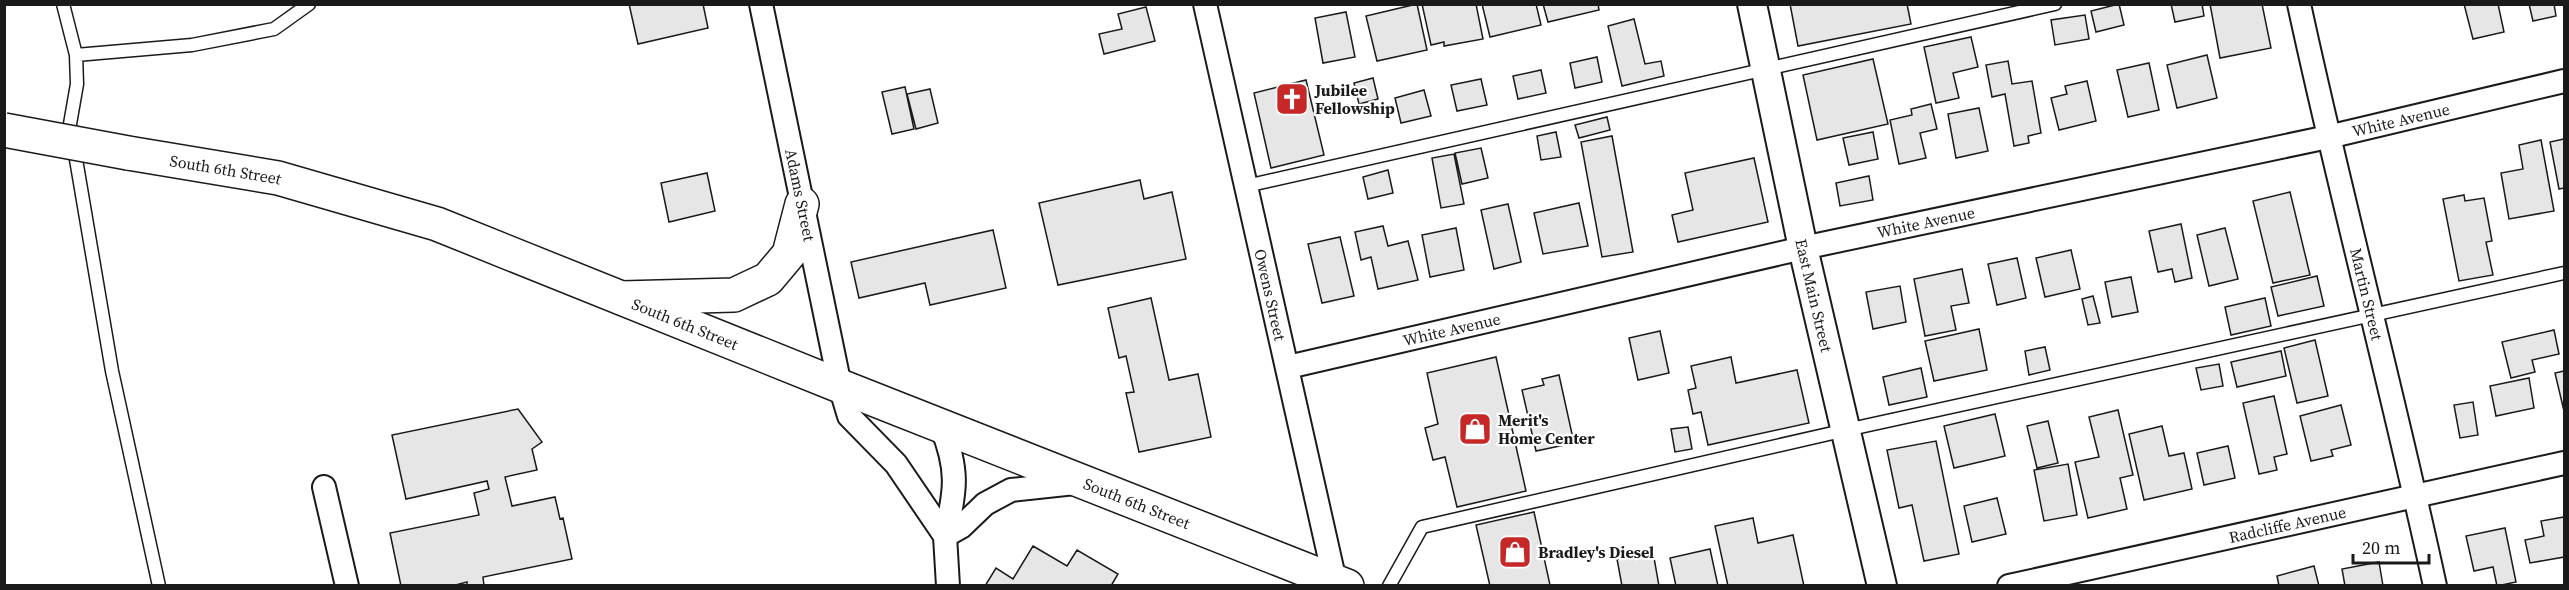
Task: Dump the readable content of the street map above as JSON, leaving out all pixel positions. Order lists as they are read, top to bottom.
{
  "streets": {
    "main road": ["South 6th Street"],
    "street": [
      "White Avenue",
      "Adams Street",
      "Owens Street",
      "East Main Street",
      "Martin Street",
      "Radcliffe Avenue"
    ]
  },
  "crossings": [
    ["White Avenue", "Owens Street"],
    ["White Avenue", "East Main Street"],
    ["White Avenue", "Martin Street"],
    ["South 6th Street", "Adams Street"],
    ["South 6th Street", "Owens Street"],
    ["Martin Street", "Radcliffe Avenue"]
  ],
  "places": {
    "church": ["Jubilee Fellowship"],
    "shop": ["Merit's Home Center", "Bradley's Diesel"]
  },
  "scale_bar": "20 m"
}
